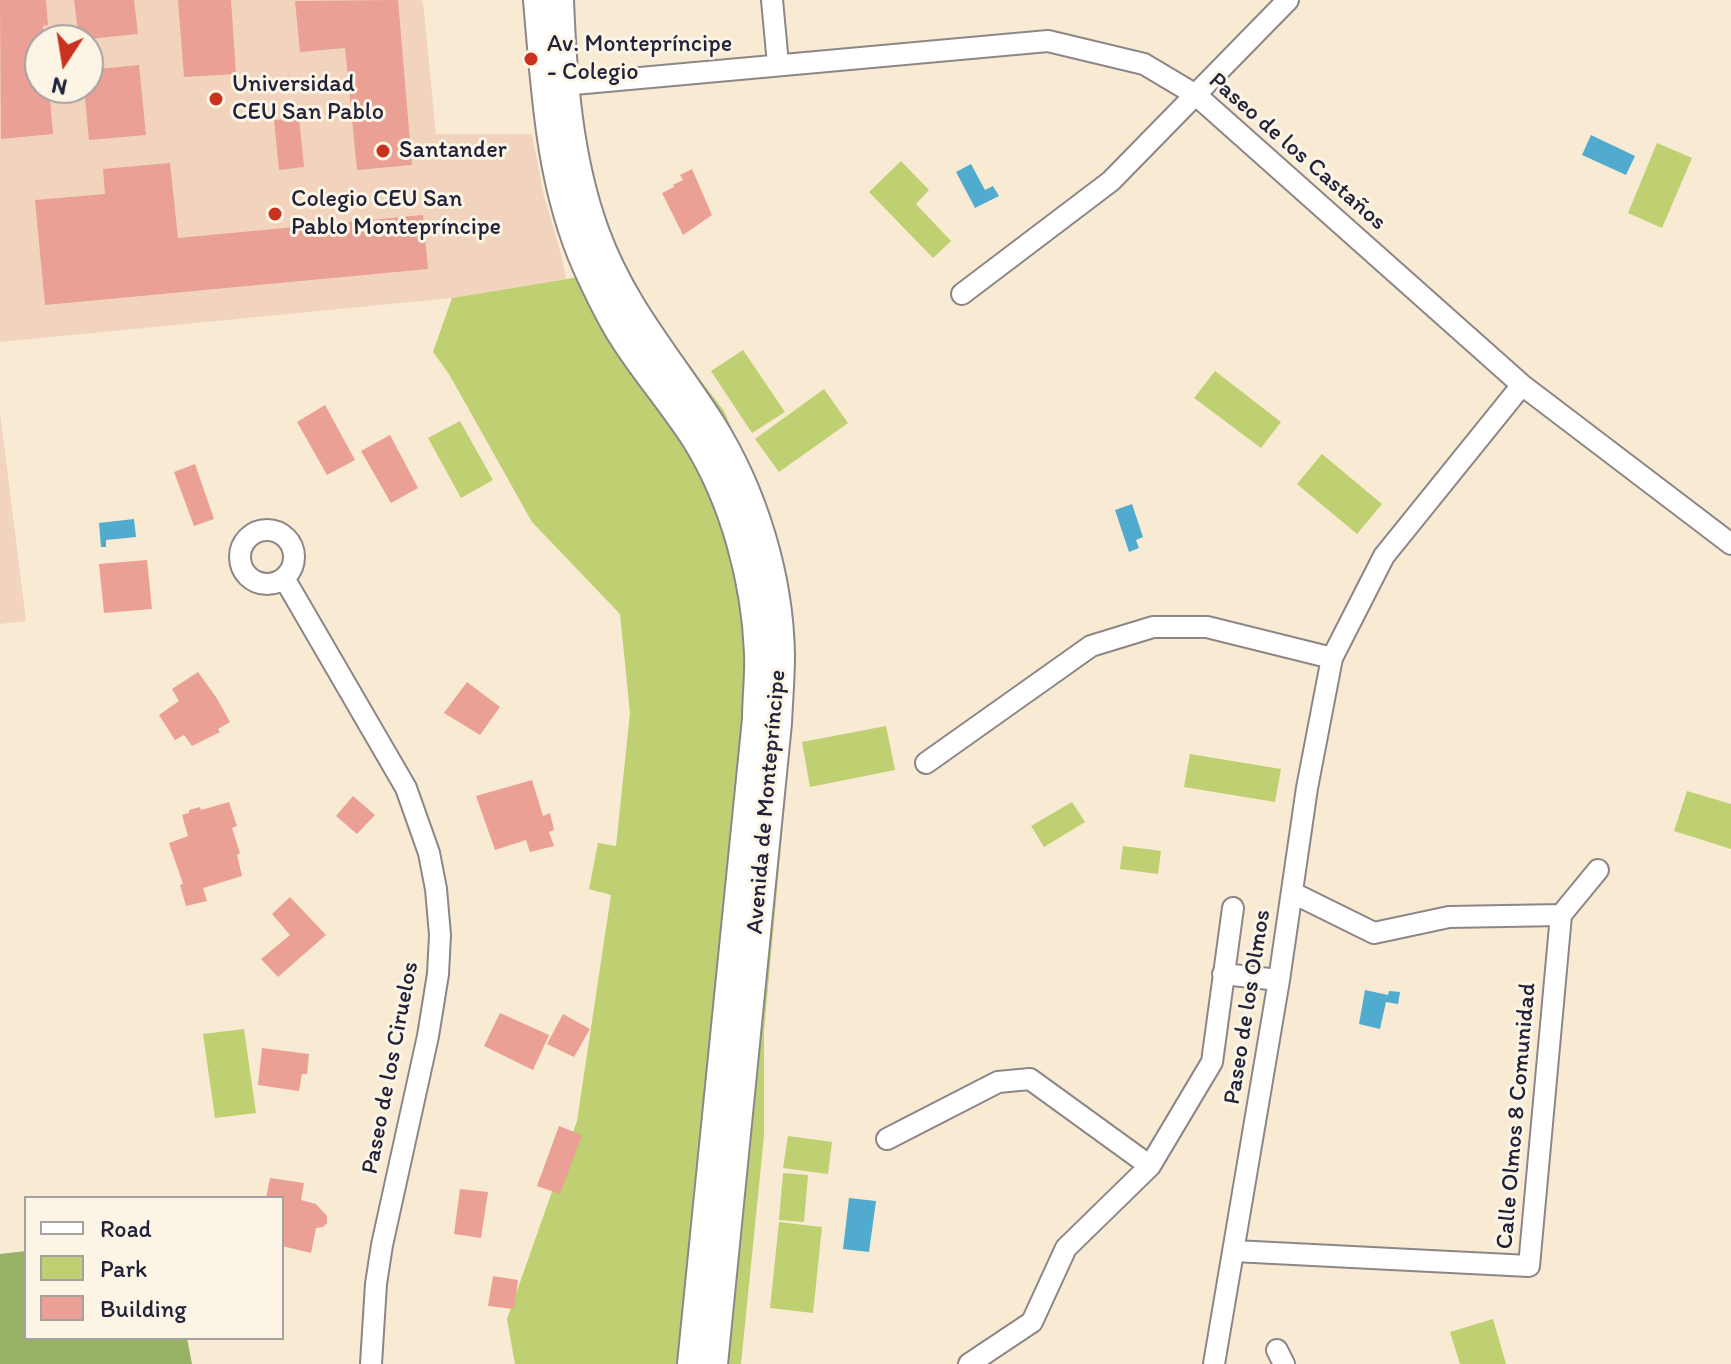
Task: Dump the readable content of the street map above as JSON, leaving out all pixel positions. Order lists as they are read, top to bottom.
{
  "streets": {
    "street": [
      "Paseo de los Castaños",
      "Avenida de Montepríncipe",
      "Paseo de los Olmos",
      "Paseo de los Ciruelos",
      "Calle Olmos 8 Comunidad"
    ]
  },
  "crossings": [
    ["Paseo de los Castaños", "Avenida de Montepríncipe"],
    ["Paseo de los Castaños", "Paseo de los Olmos"],
    ["Paseo de los Olmos", "Calle Olmos 8 Comunidad"]
  ],
  "places": [
    "Av. Montepríncipe - Colegio",
    "Universidad CEU San Pablo",
    "Santander",
    "Colegio CEU San Pablo Montepríncipe"
  ],
  "legend": ["Road", "Park", "Building"],
  "north": "bottom"
}
